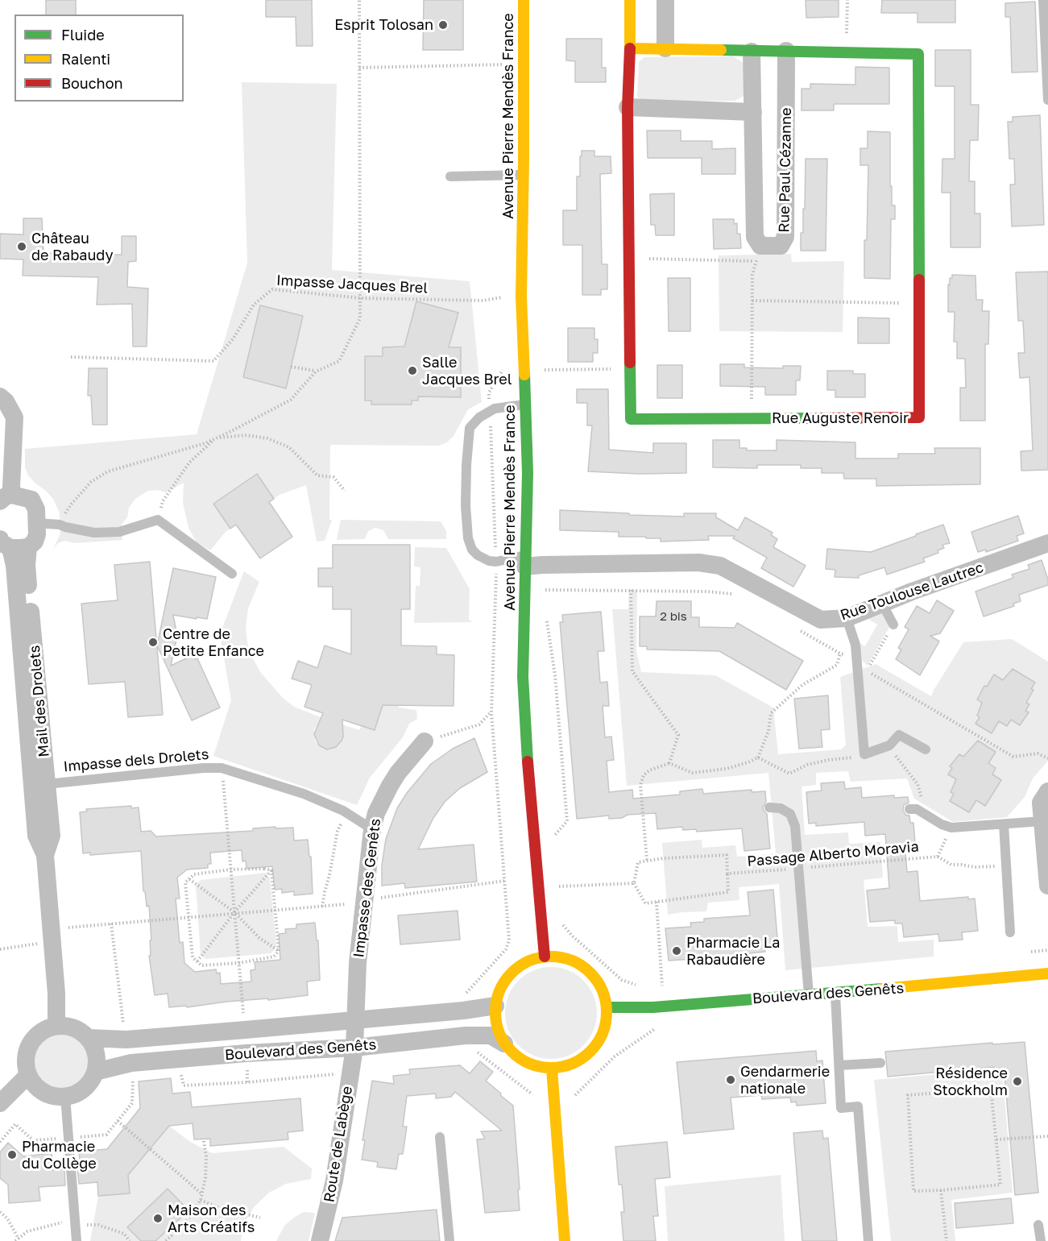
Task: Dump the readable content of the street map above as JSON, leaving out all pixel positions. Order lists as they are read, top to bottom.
{
  "streets": {
    "street": [
      "Avenue Pierre Mendès France",
      "Rue Paul Cézanne",
      "Rue Auguste Renoir",
      "Rue Toulouse Lautrec",
      "Mail des Drolets",
      "Impasse des Genêts",
      "Boulevard des Genêts",
      "Route de Labège"
    ],
    "lane": ["Impasse dels Drolets"],
    "path": ["Impasse Jacques Brel", "Passage Alberto Moravia"]
  },
  "crossings": [
    ["Avenue Pierre Mendès France", "Impasse Jacques Brel"],
    ["Avenue Pierre Mendès France", "Rue Toulouse Lautrec"],
    ["Avenue Pierre Mendès France", "Boulevard des Genêts"],
    ["Rue Paul Cézanne", "Rue Auguste Renoir"],
    ["Mail des Drolets", "Impasse dels Drolets"],
    ["Mail des Drolets", "Boulevard des Genêts"],
    ["Impasse dels Drolets", "Impasse des Genêts"],
    ["Impasse des Genêts", "Boulevard des Genêts"],
    ["Impasse des Genêts", "Route de Labège"],
    ["Boulevard des Genêts", "Route de Labège"]
  ],
  "places": [
    "Esprit Tolosan",
    "Château de Rabaudy",
    "Salle Jacques Brel",
    "Centre de Petite Enfance",
    "Pharmacie La Rabaudière",
    "Gendarmerie nationale",
    "Résidence Stockholm",
    "Pharmacie du Collège",
    "Maison des Arts Créatifs"
  ],
  "house_numbers": ["2 bis"],
  "legend": ["Fluide", "Ralenti", "Bouchon"]
}
